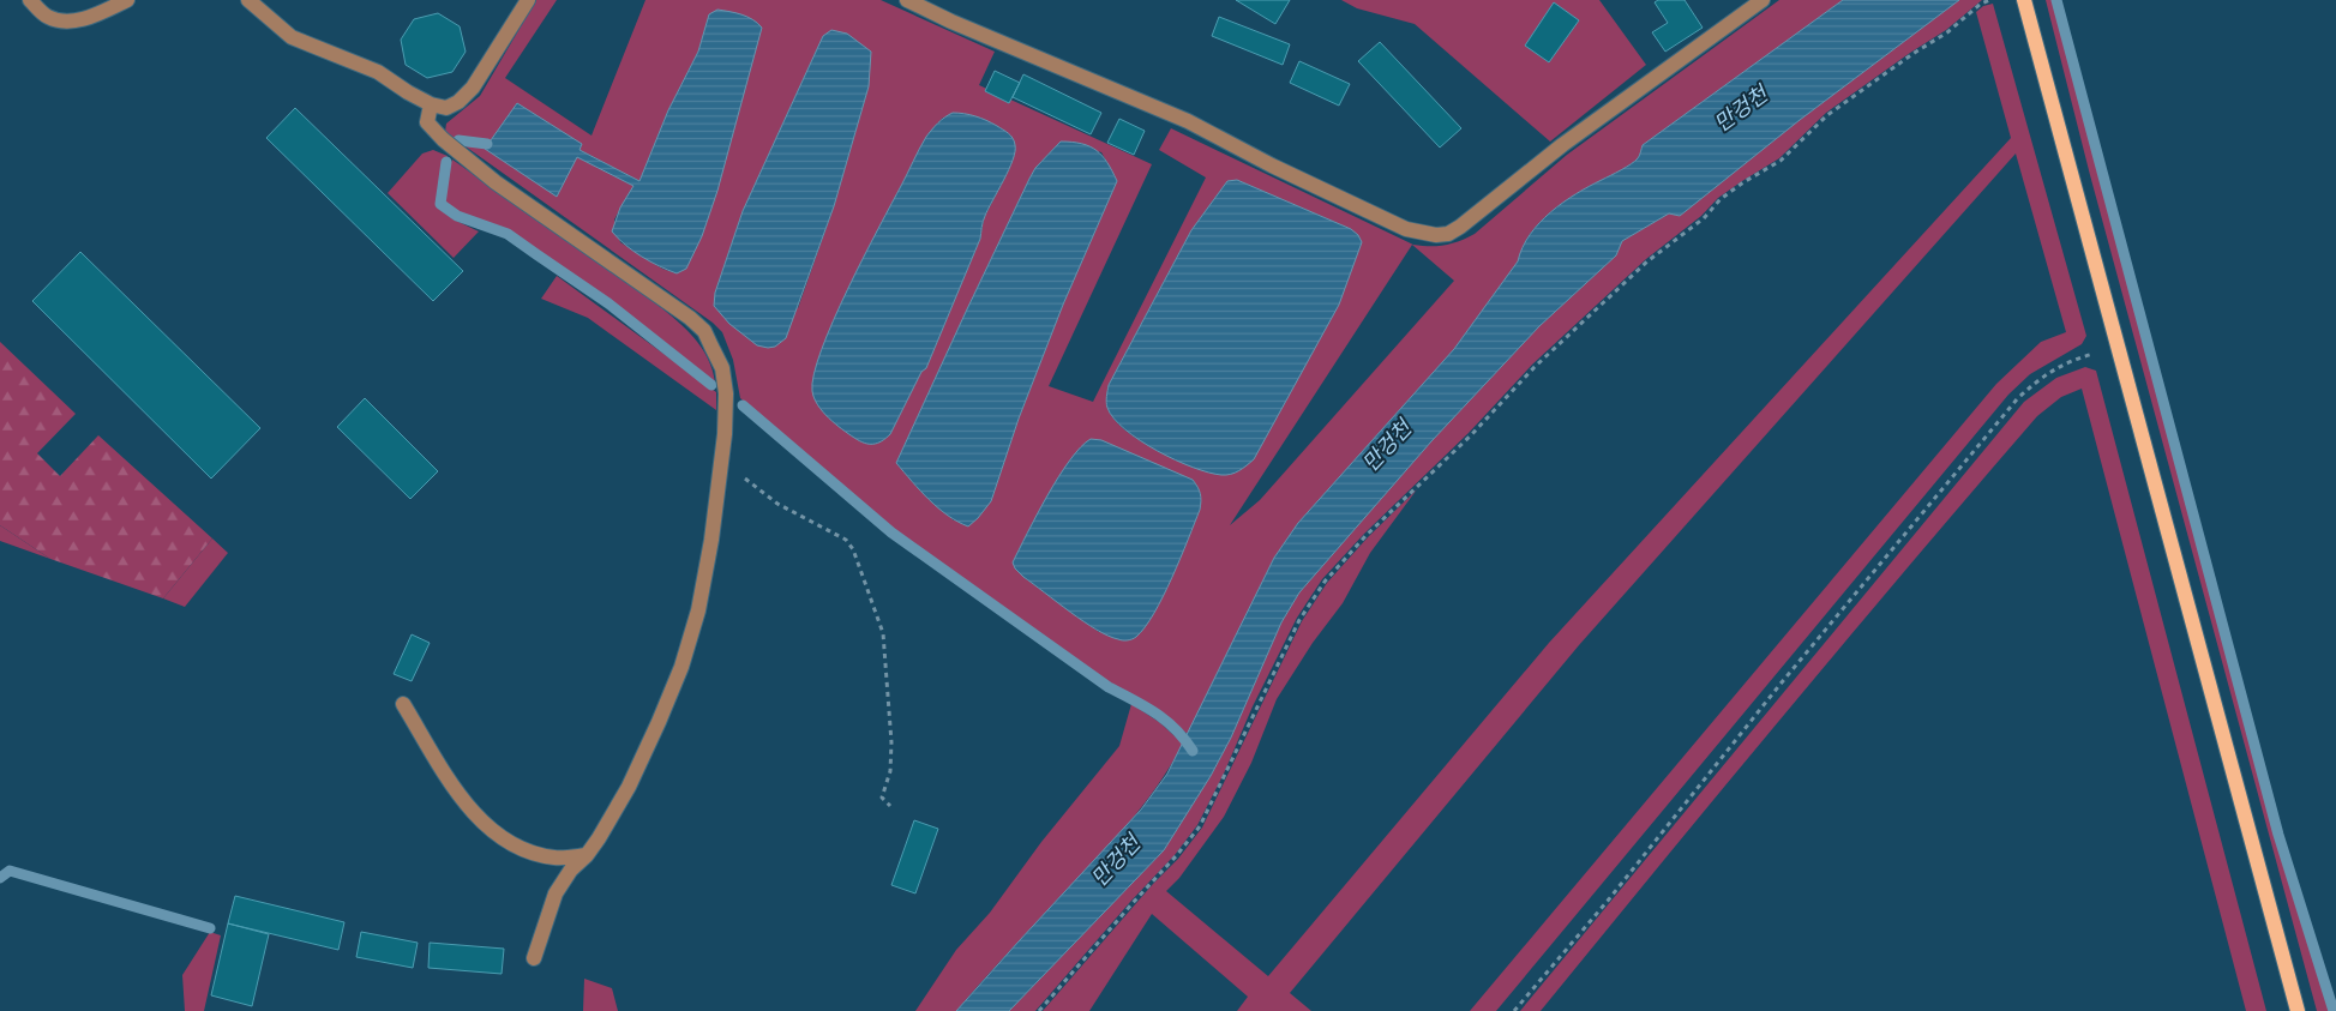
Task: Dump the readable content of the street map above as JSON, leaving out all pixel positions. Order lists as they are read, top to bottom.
{
  "water": ["만겅천"]
}
